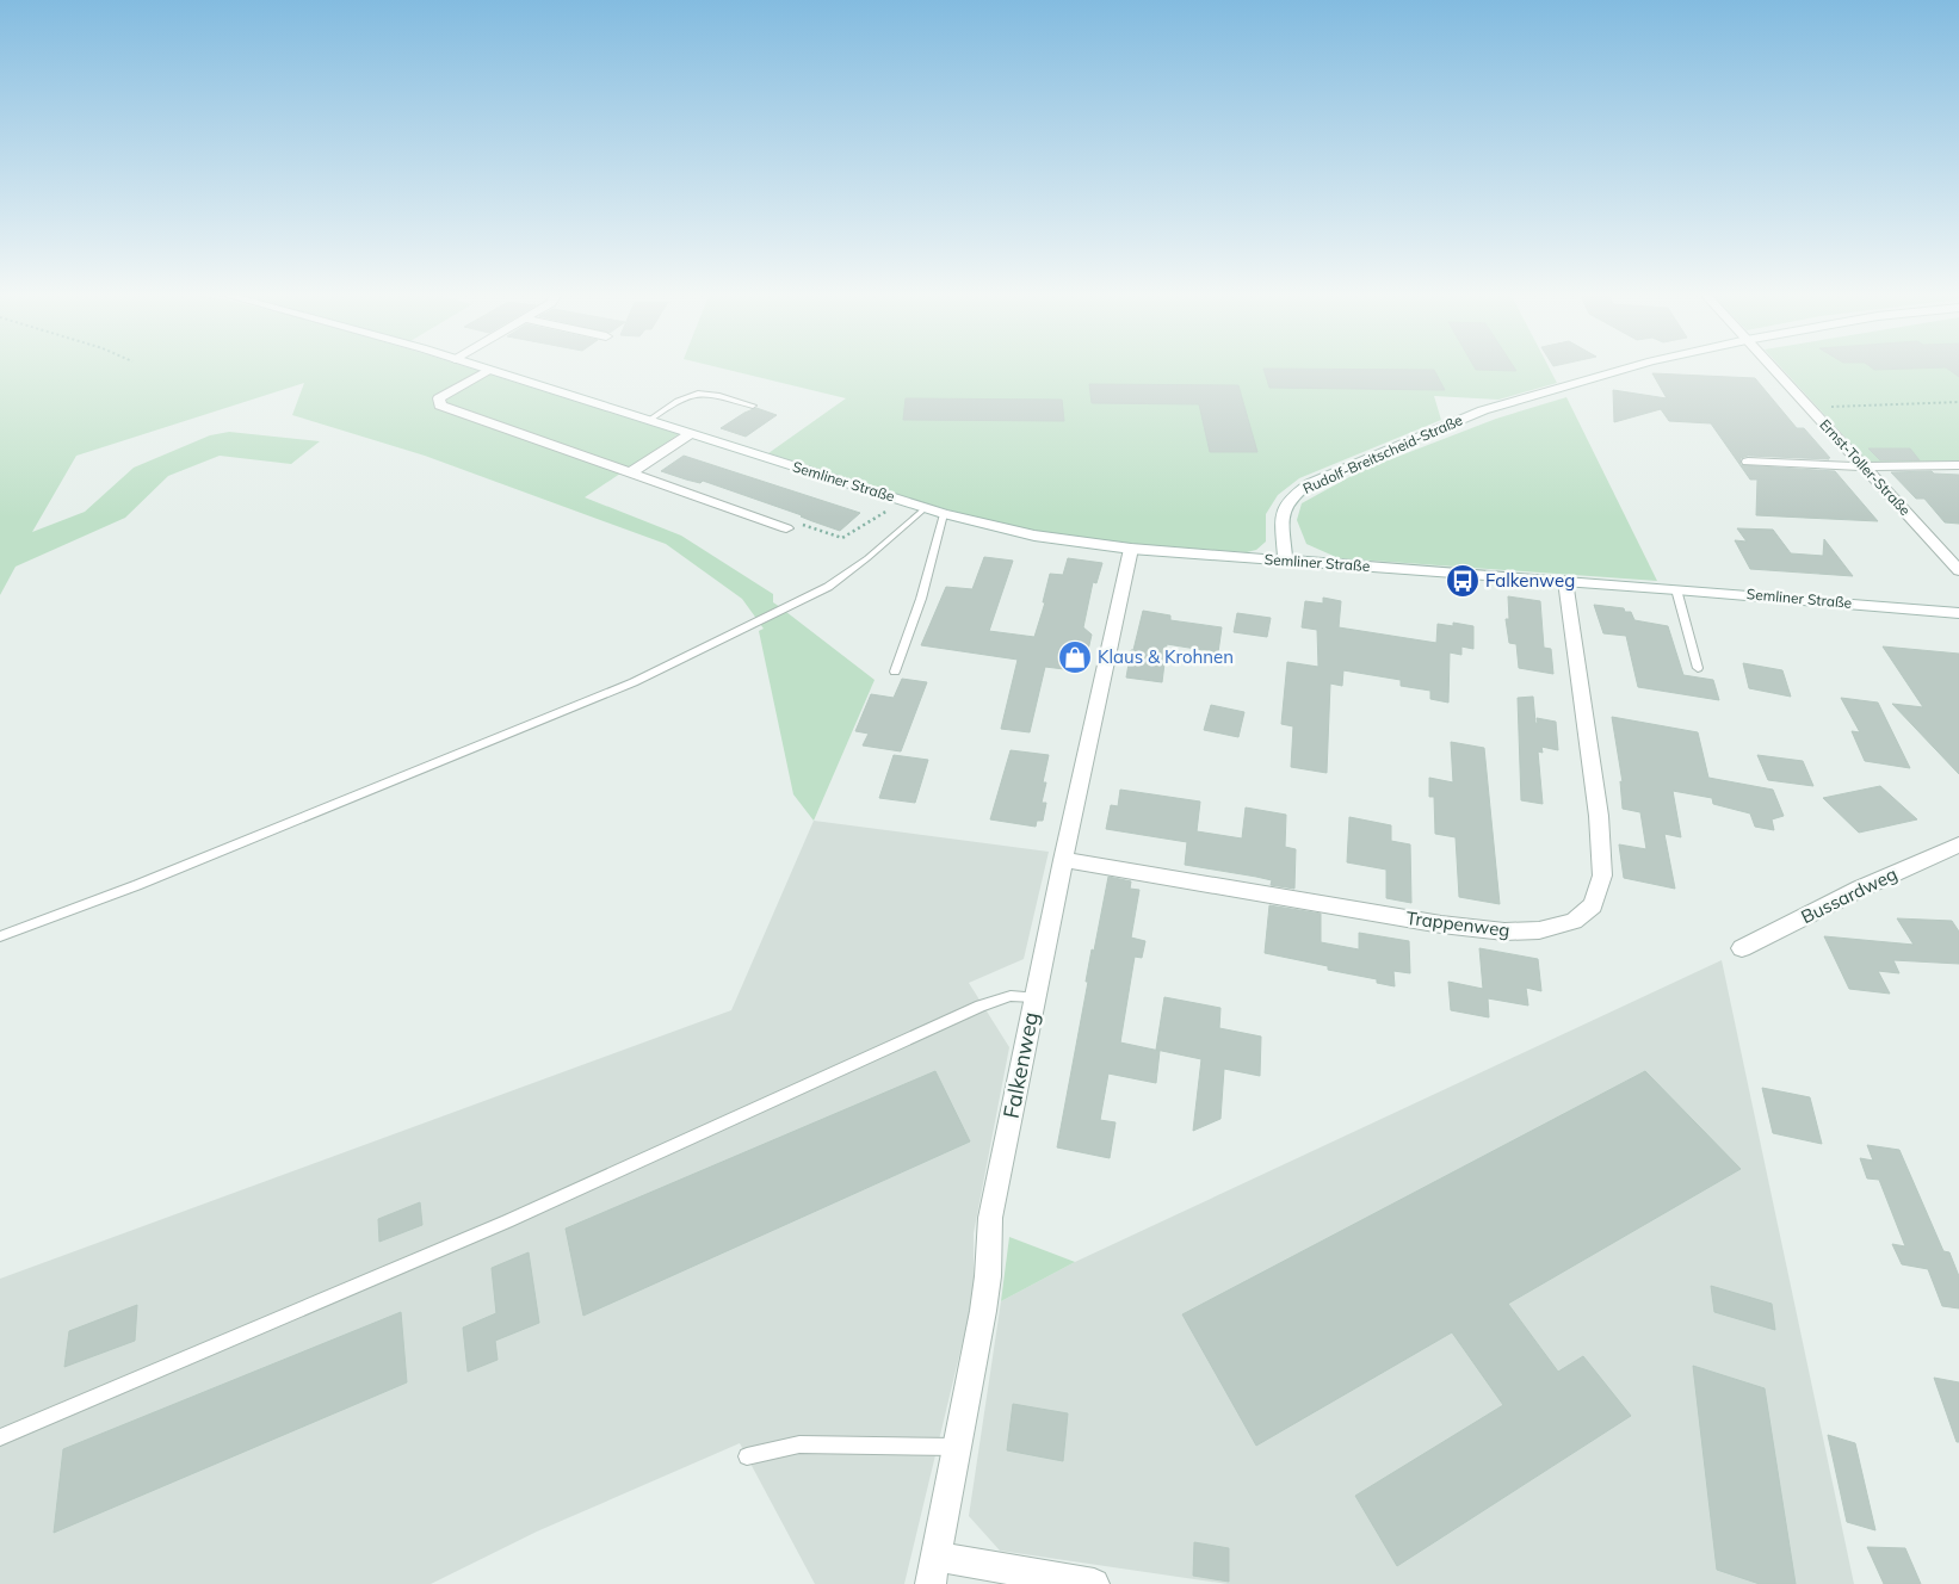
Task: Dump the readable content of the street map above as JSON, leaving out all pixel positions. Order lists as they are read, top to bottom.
{
  "streets": {
    "street": [
      "Rudolf-Breitscheid-Straße",
      "Ernst-Toller-Straße",
      "Semliner Straße",
      "Bussardweg",
      "Trappenweg",
      "Falkenweg"
    ]
  },
  "crossings": [
    ["Rudolf-Breitscheid-Straße", "Semliner Straße"],
    ["Semliner Straße", "Trappenweg"],
    ["Semliner Straße", "Falkenweg"],
    ["Trappenweg", "Falkenweg"]
  ],
  "places": {
    "bus stop": ["Falkenweg"],
    "shop": ["Klaus & Krohnen"]
  }
}
